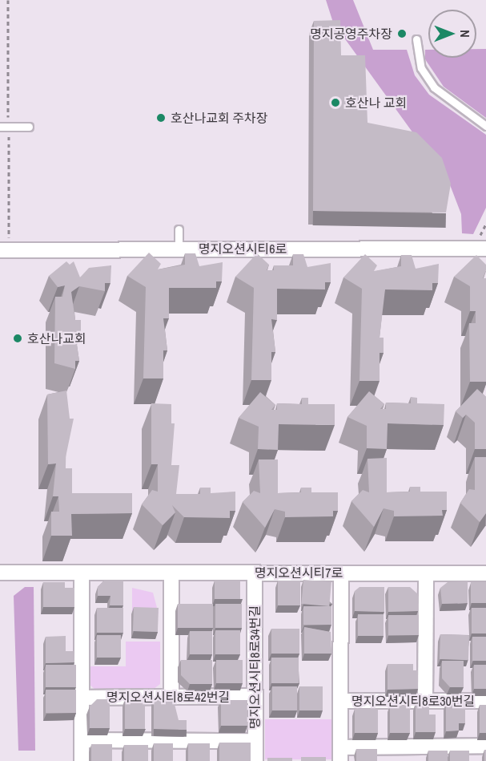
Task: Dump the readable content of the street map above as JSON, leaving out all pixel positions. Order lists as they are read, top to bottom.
{
  "streets": {
    "street": [
      "명지오션시티6로",
      "명지오션시티7로",
      "명지오션시티8로34번길",
      "명지오션시티8로42번길",
      "명지오션시티8로30번길"
    ]
  },
  "crossings": [
    ["명지오션시티7로", "명지오션시티8로34번길"],
    ["명지오션시티7로", "명지오션시티8로30번길"],
    ["명지오션시티8로34번길", "명지오션시티8로42번길"]
  ],
  "places": [
    "명지공영주차장",
    "호산나 교회",
    "호산나교회 주차장",
    "호산나교회"
  ],
  "north": "right"
}
